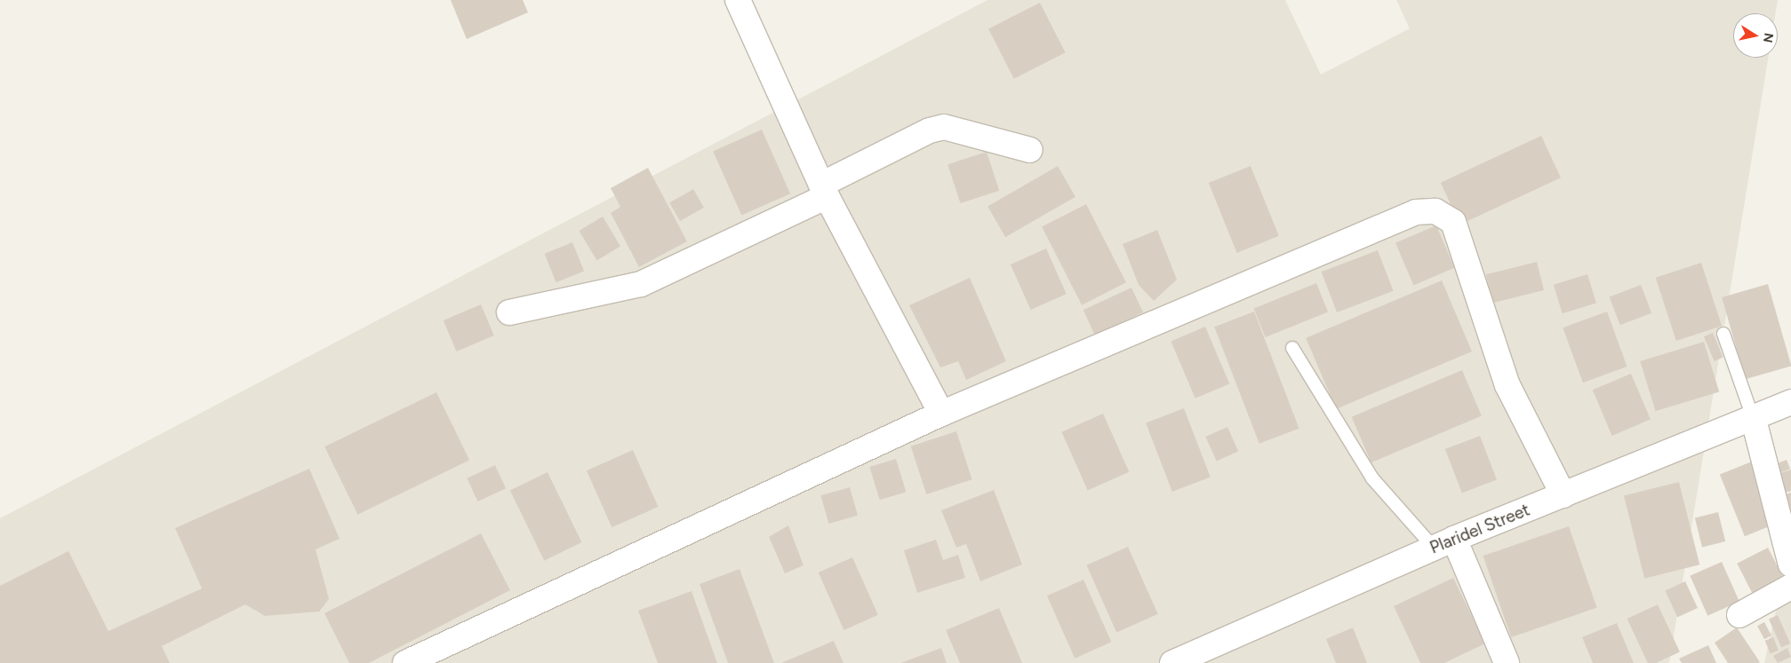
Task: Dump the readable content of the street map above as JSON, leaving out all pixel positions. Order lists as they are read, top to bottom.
{
  "streets": {
    "street": ["Plaridel Street"]
  },
  "north": "right"
}
